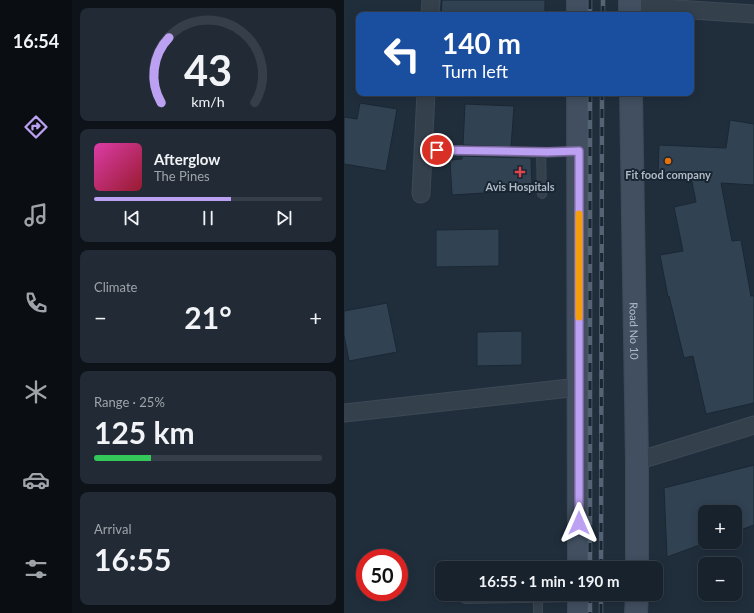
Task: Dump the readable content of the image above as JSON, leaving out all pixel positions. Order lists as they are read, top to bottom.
{
  "streets": {
    "main road": ["Road No 10"]
  },
  "places": {
    "other": ["Fit food company"],
    "health": ["Avis Hospitals"]
  },
  "page": {
    "tabs": "16:54",
    "turn": ["140 m", "Turn left"],
    "song": ["Afterglow", "The Pines"],
    "tile": [
      "Climate",
      ["Range · 25%", "125 km"],
      ["Arrival", "16:55"]
    ],
    "heat": ["−", "21°", "+"],
    "map_buttons": ["+", "−"],
    "limit": "50",
    "trip": "16:55 · 1 min · 190 m",
    "gauge": ["43", "km/h"]
  }
}
